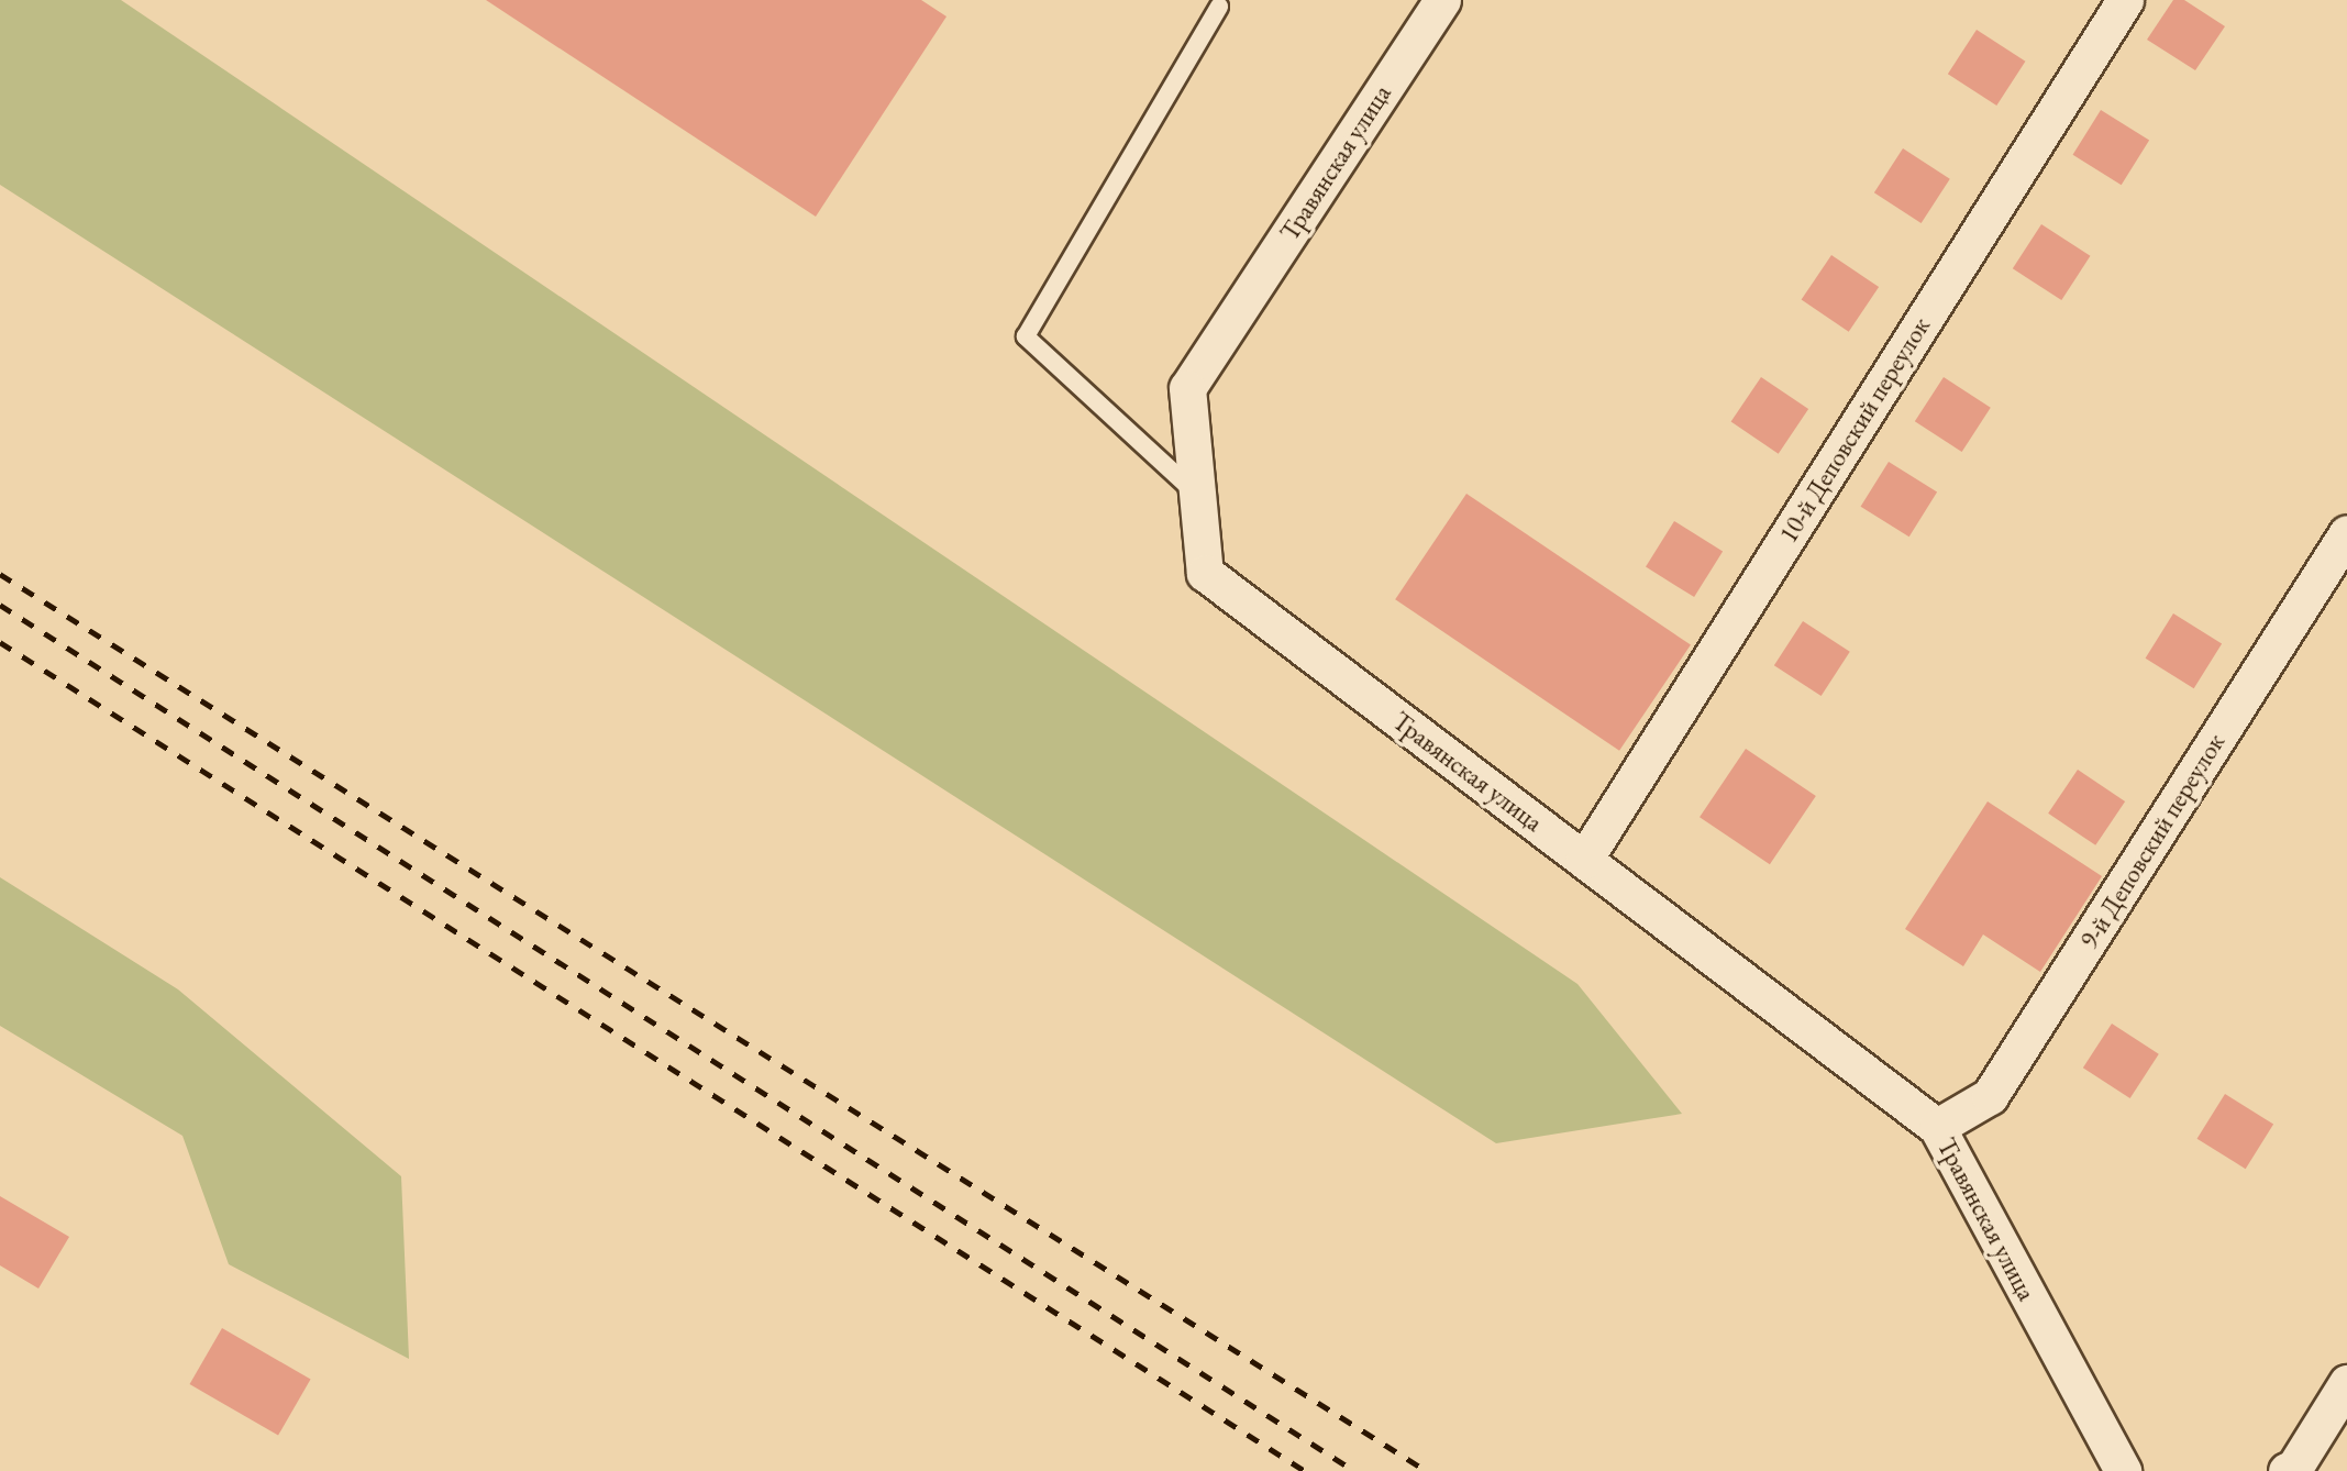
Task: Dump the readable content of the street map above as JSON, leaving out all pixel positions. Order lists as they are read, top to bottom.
{
  "streets": {
    "street": ["Травянская улица", "10-й Деповский переулок", "9-й Деповский переулок"]
  },
  "crossings": [
    ["Травянская улица", "10-й Деповский переулок"],
    ["Травянская улица", "9-й Деповский переулок"]
  ]
}
